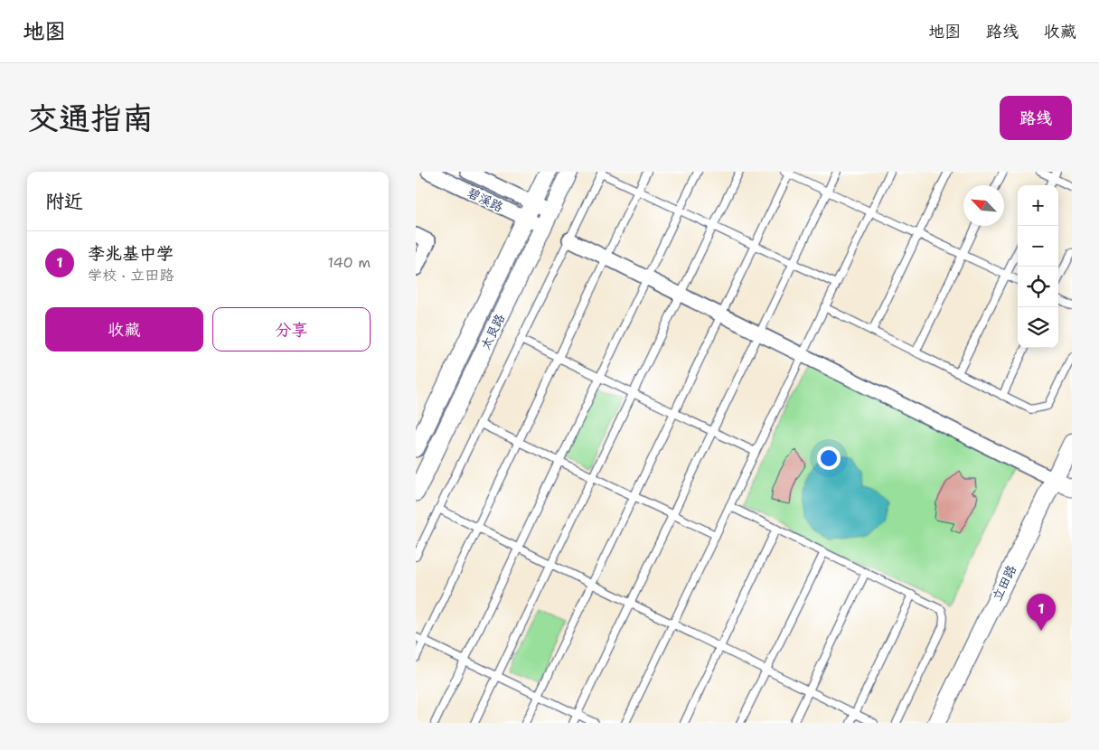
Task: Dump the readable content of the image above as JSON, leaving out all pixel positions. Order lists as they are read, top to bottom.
{
  "streets": {
    "street": ["碧溪路", "太艮路", "立田路"]
  },
  "crossings": [
    ["碧溪路", "太艮路"]
  ],
  "north": "top left",
  "page": {
    "header": "地图",
    "nav": ["地图", "路线", "收藏"],
    "buttons": [
      "路线",
      ["收藏", "分享"]
    ],
    "title": "交通指南",
    "heading": "附近",
    "map_buttons": ["+", "−"],
    "list": [
      {
        "mark": "1",
        "name": "李兆基中学",
        "note": "学校 · 立田路",
        "value": "140 m"
      }
    ],
    "pins": "1"
  }
}
